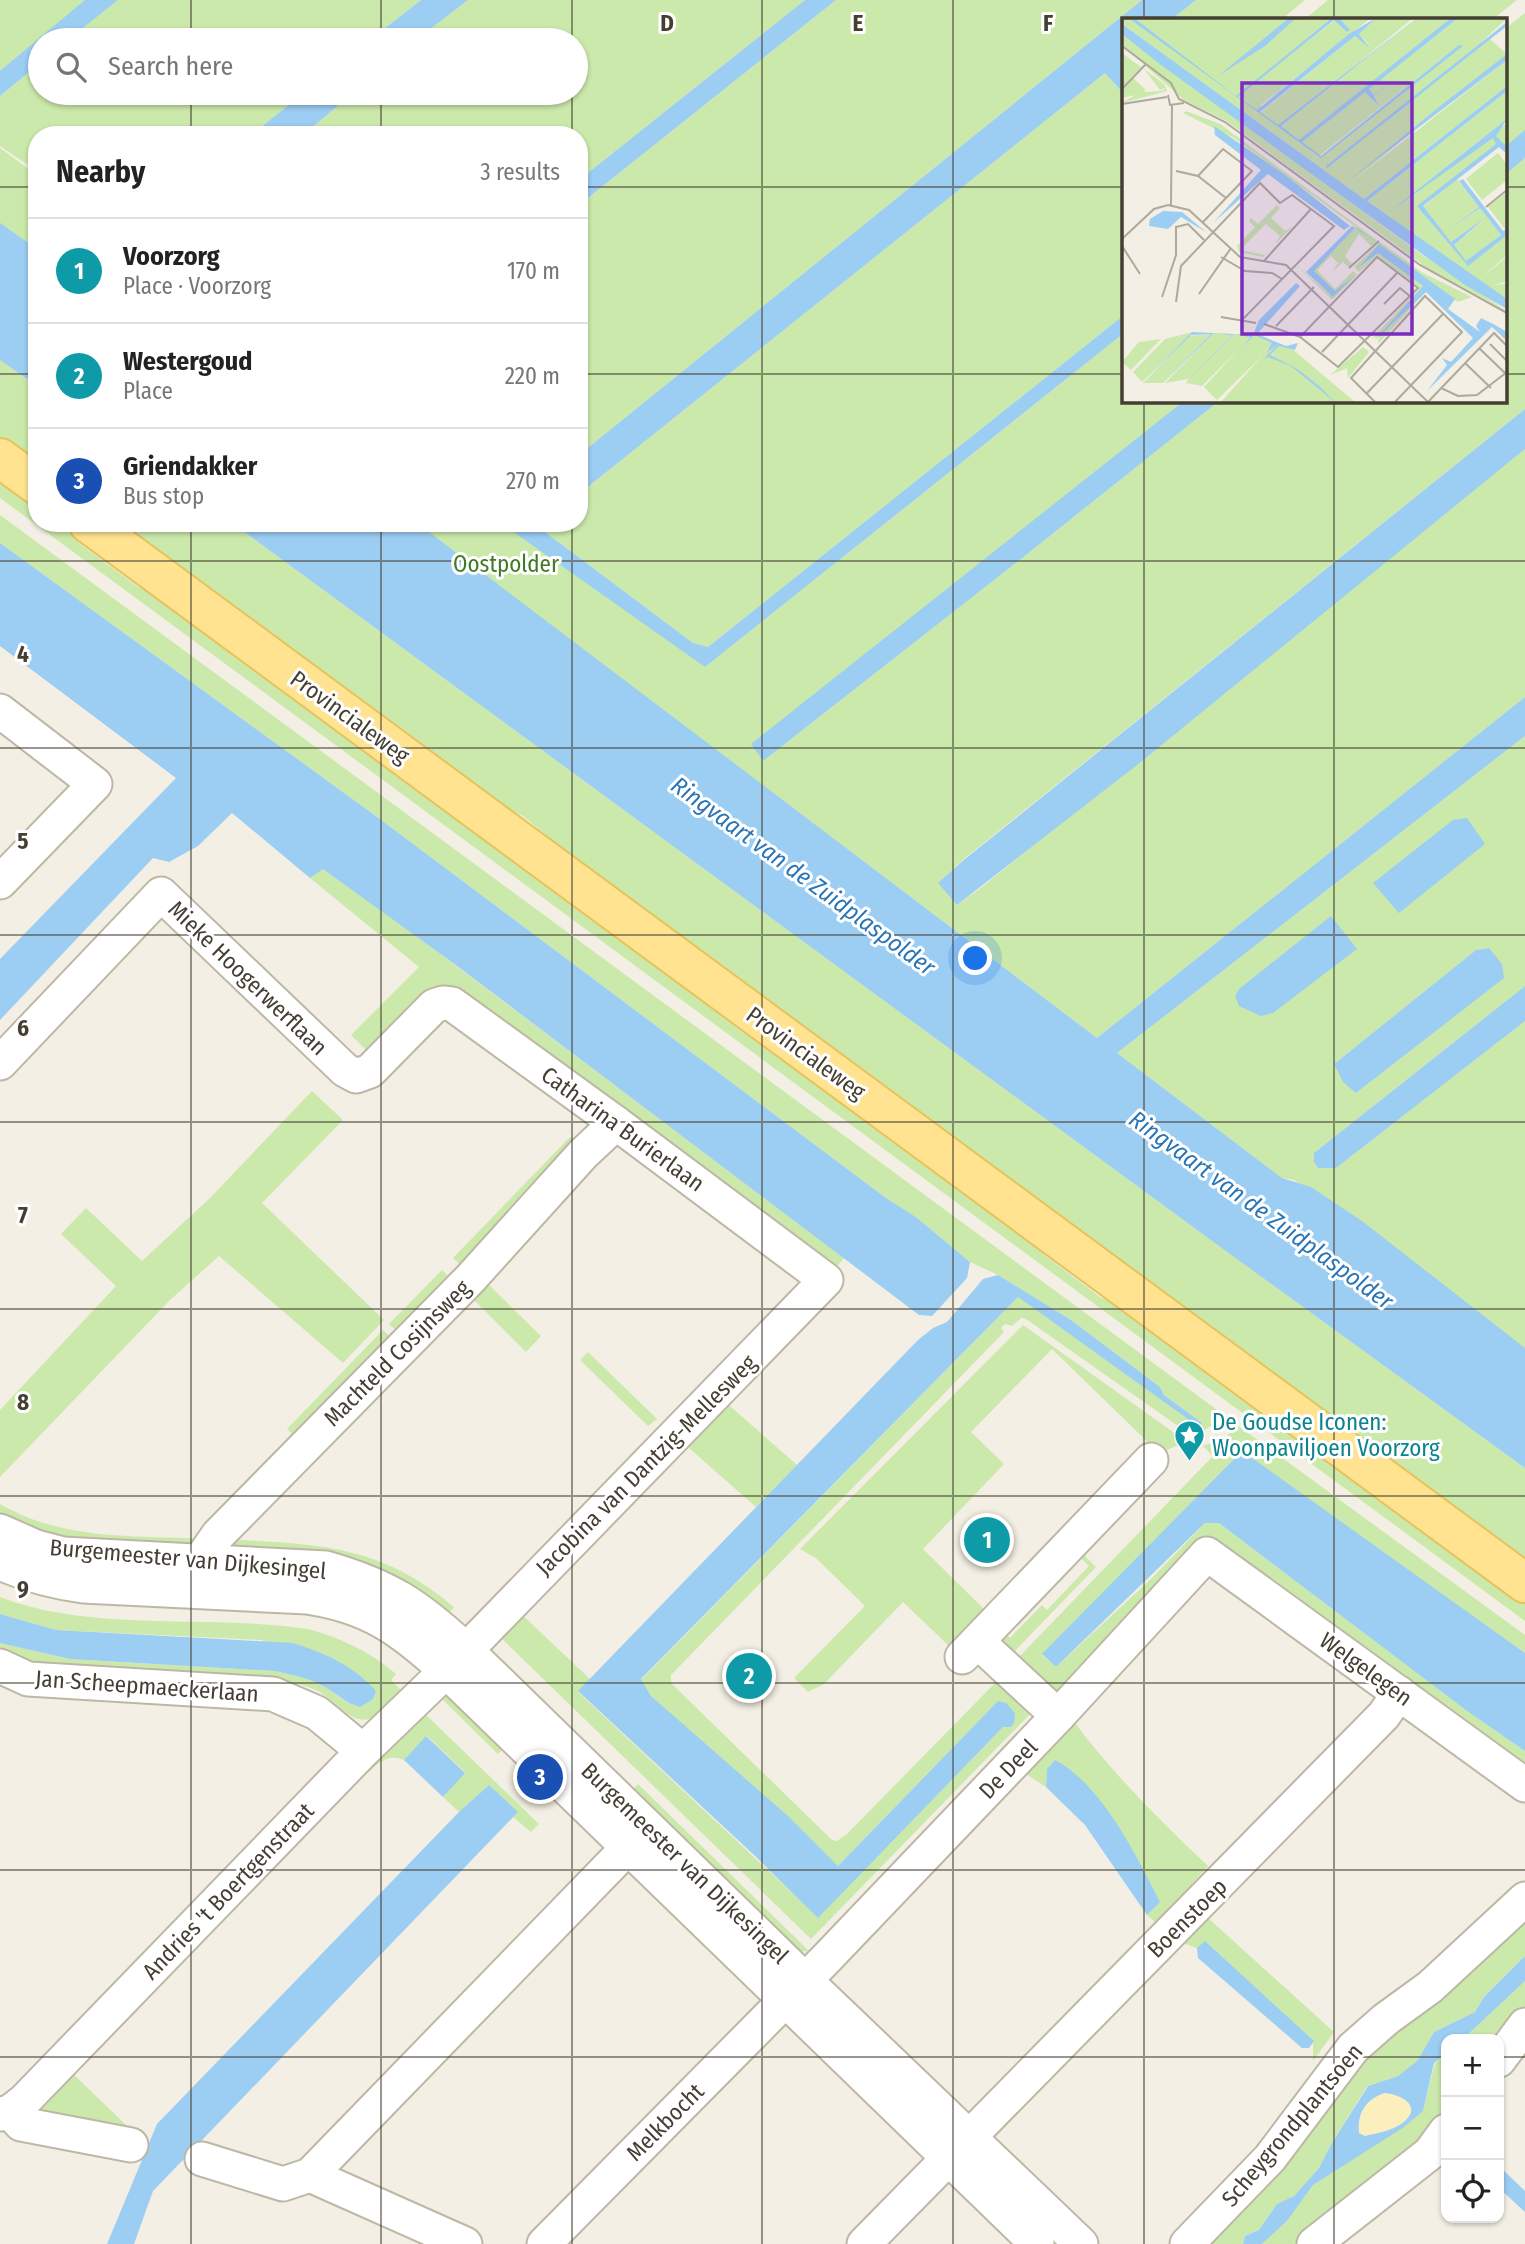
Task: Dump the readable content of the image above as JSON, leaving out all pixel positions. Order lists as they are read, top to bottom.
{
  "streets": {
    "main road": ["Provincialeweg"],
    "street": [
      "Mieke Hoogerwerflaan",
      "Catharina Burierlaan",
      "Machteld Cosijnsweg",
      "Jacobina van Dantzig-Mellesweg",
      "Burgemeester van Dijkesingel",
      "Welgelegen",
      "Jan Scheepmaeckerlaan",
      "De Deel",
      "Andries 't Boertgenstraat",
      "Boenstoep",
      "Melkbocht",
      "Scheygrondplantsoen"
    ]
  },
  "crossings": [
    ["Mieke Hoogerwerflaan", "Catharina Burierlaan"],
    ["Catharina Burierlaan", "Machteld Cosijnsweg"],
    ["Catharina Burierlaan", "Jacobina van Dantzig-Mellesweg"],
    ["Machteld Cosijnsweg", "Burgemeester van Dijkesingel"],
    ["Jacobina van Dantzig-Mellesweg", "Burgemeester van Dijkesingel"],
    ["Jacobina van Dantzig-Mellesweg", "Andries 't Boertgenstraat"],
    ["Burgemeester van Dijkesingel", "De Deel"],
    ["Burgemeester van Dijkesingel", "Andries 't Boertgenstraat"],
    ["Burgemeester van Dijkesingel", "Boenstoep"],
    ["Burgemeester van Dijkesingel", "Melkbocht"],
    ["Welgelegen", "De Deel"],
    ["Welgelegen", "Boenstoep"],
    ["Jan Scheepmaeckerlaan", "Andries 't Boertgenstraat"],
    ["De Deel", "Melkbocht"]
  ],
  "water": ["Ringvaart van de Zuidplaspolder"],
  "parks": ["Oostpolder"],
  "places": {
    "place": ["De Goudse Iconen: Woonpaviljoen Voorzorg"]
  },
  "page": {
    "search": "Search here",
    "heading": ["Nearby", "3 results"],
    "list": [
      {
        "mark": "1",
        "name": "Voorzorg",
        "note": "Place · Voorzorg",
        "value": "170 m"
      },
      {
        "mark": "2",
        "name": "Westergoud",
        "note": "Place",
        "value": "220 m"
      },
      {
        "mark": "3",
        "name": "Griendakker",
        "note": "Bus stop",
        "value": "270 m"
      }
    ],
    "pins": ["1", "2", "3"],
    "map_buttons": ["+", "−"]
  },
  "grid": {
    "columns": ["D", "E", "F"],
    "rows": [
      "4",
      "5",
      "6",
      "7",
      "8",
      "9"
    ]
  }
}
